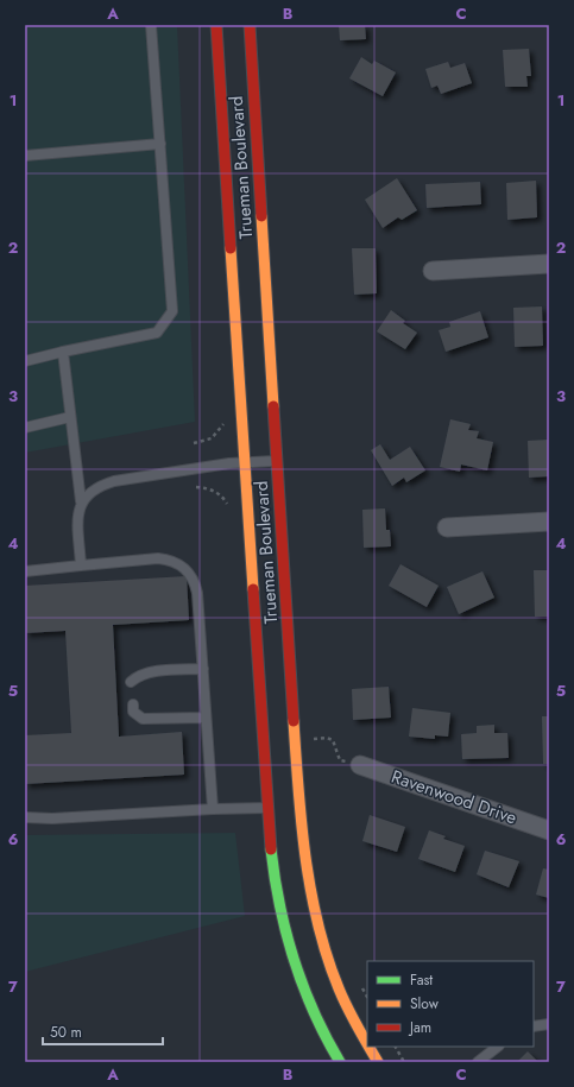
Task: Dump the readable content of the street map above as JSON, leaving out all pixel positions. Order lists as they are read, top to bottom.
{
  "streets": {
    "main road": ["Trueman Boulevard"],
    "street": ["Ravenwood Drive"]
  },
  "legend": ["Fast", "Slow", "Jam"],
  "scale_bar": "50 m",
  "grid": {
    "columns": ["A", "B", "C"],
    "rows": [
      "1",
      "2",
      "3",
      "4",
      "5",
      "6",
      "7"
    ]
  }
}
